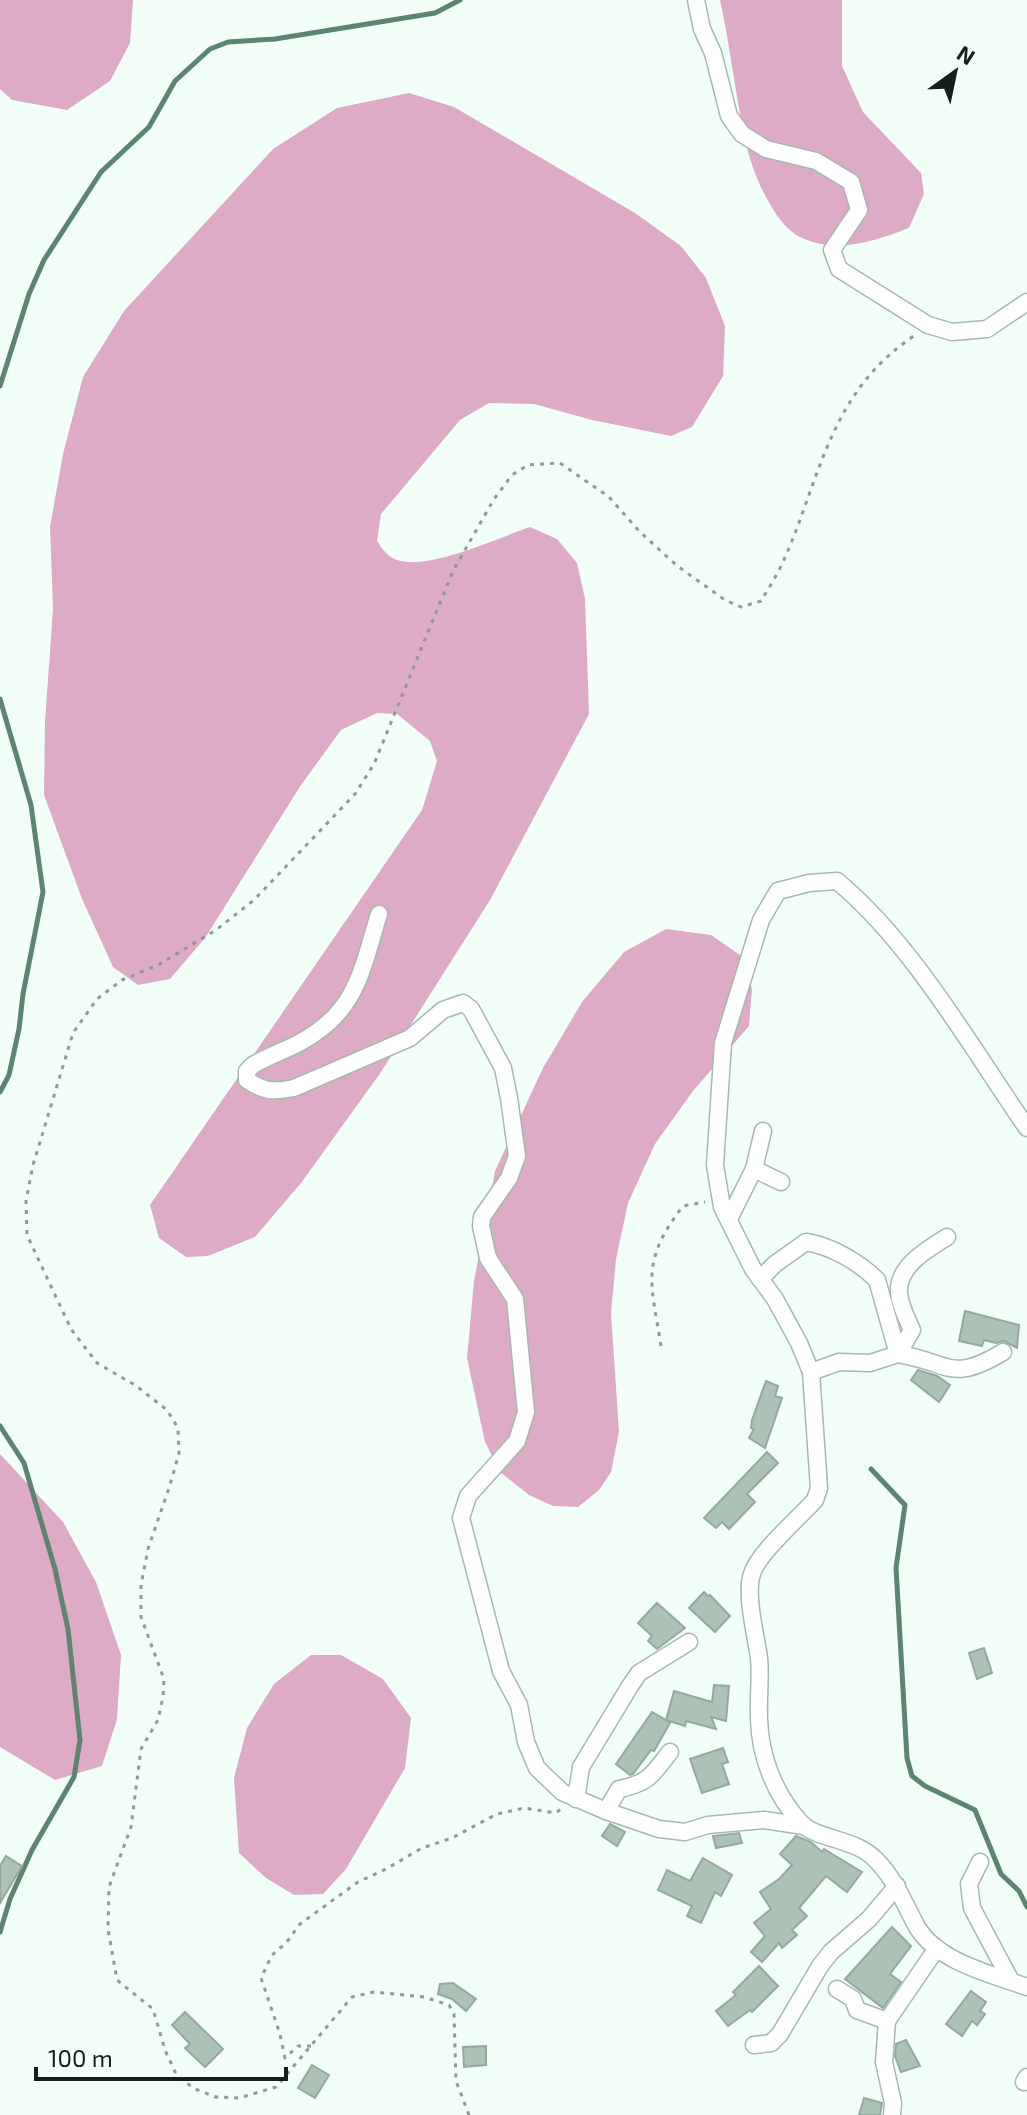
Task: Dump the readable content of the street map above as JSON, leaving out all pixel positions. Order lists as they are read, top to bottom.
{
  "scale_bar": "100 m",
  "north": "top right"
}
